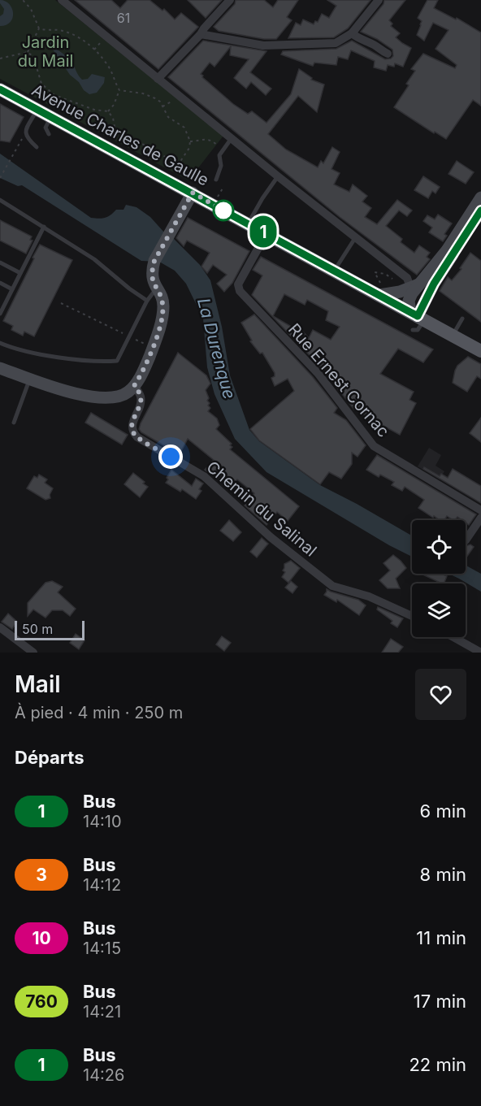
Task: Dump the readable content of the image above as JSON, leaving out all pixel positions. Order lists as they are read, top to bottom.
{
  "streets": {
    "main road": ["Avenue Charles de Gaulle"],
    "street": ["Rue Ernest Cornac", "Chemin du Salinal"]
  },
  "crossings": [
    ["Avenue Charles de Gaulle", "Rue Ernest Cornac"]
  ],
  "water": ["La Durenque"],
  "parks": ["Jardin du Mail"],
  "lines": ["bus line 1"],
  "house_numbers": ["61"],
  "scale_bar": "50 m",
  "page": {
    "on_map": "1",
    "scale": "50 m",
    "heading": [
      ["Mail", "À pied · 4 min · 250 m"],
      "Départs"
    ],
    "list": [
      {
        "mark": "1",
        "name": "Bus",
        "note": "14:10",
        "value": "6 min"
      },
      {
        "mark": "3",
        "name": "Bus",
        "note": "14:12",
        "value": "8 min"
      },
      {
        "mark": "10",
        "name": "Bus",
        "note": "14:15",
        "value": "11 min"
      },
      {
        "mark": "760",
        "name": "Bus",
        "note": "14:21",
        "value": "17 min"
      },
      {
        "mark": "1",
        "name": "Bus",
        "note": "14:26",
        "value": "22 min"
      }
    ]
  }
}
